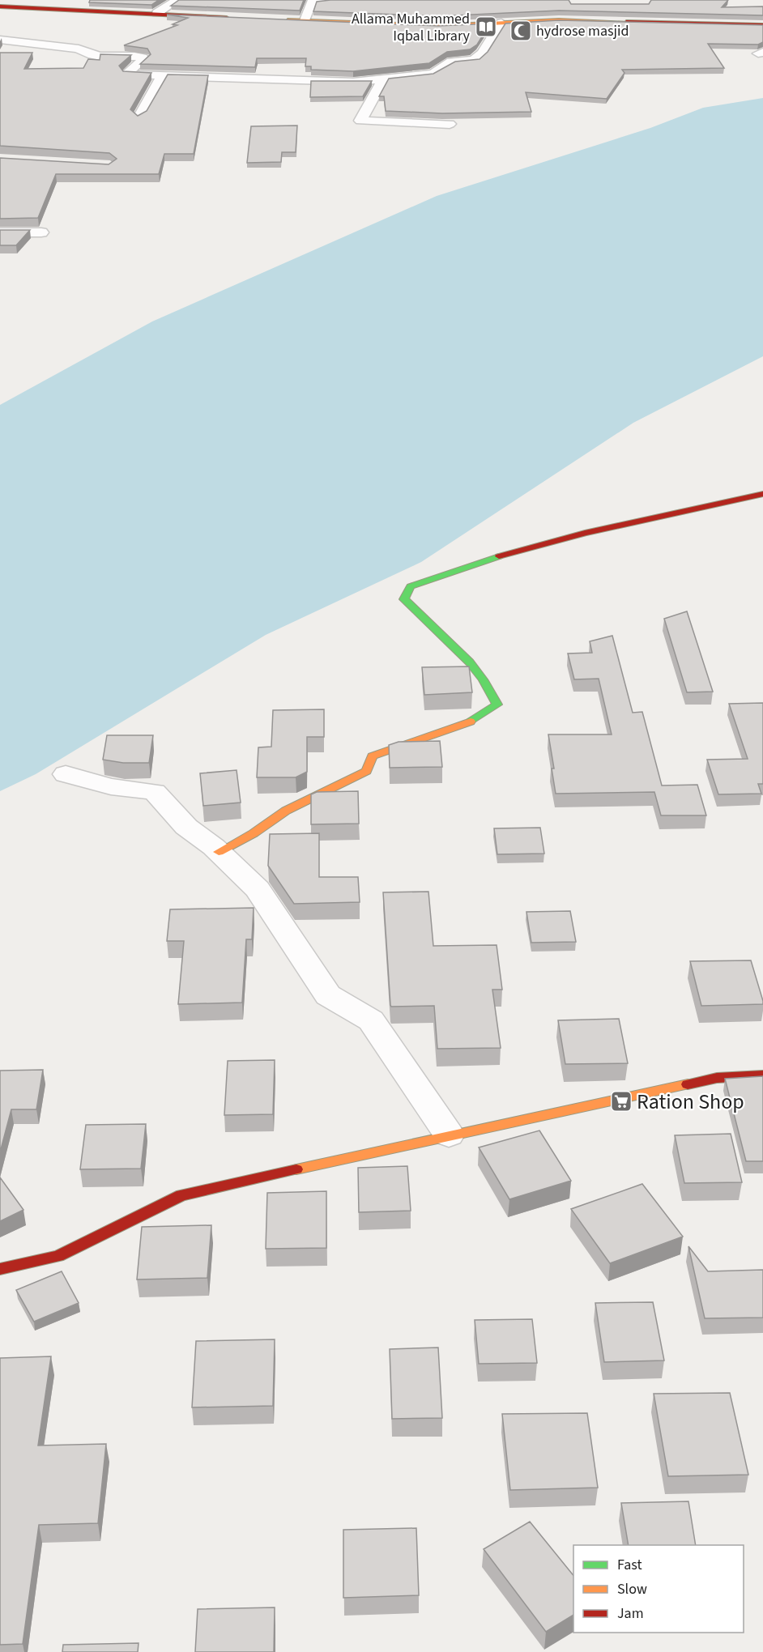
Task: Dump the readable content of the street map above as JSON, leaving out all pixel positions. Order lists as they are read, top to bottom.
{
  "places": {
    "library": ["Allama Muhammed Iqbal Library"],
    "mosque": ["hydrose masjid"],
    "supermarket": ["Ration Shop"]
  },
  "legend": ["Fast", "Slow", "Jam"]
}
